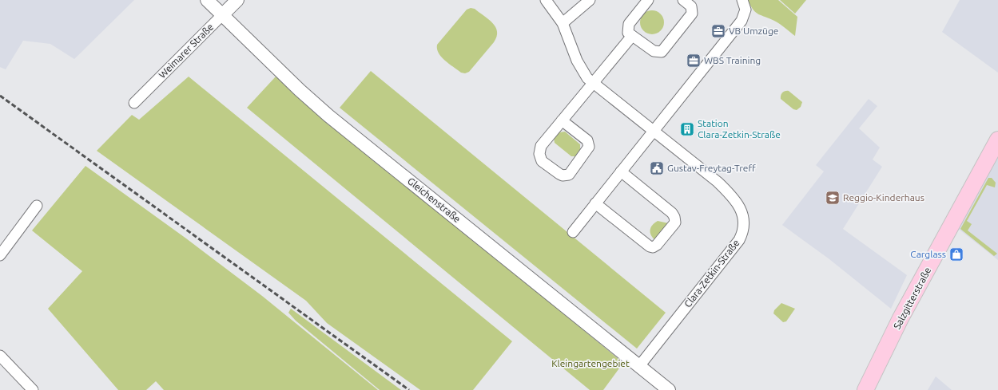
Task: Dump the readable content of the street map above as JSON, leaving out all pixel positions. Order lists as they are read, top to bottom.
{
  "streets": {
    "main road": ["Salzgitterstraße"],
    "street": ["Weimarer Straße", "Gleichenstraße", "Clara-Zetkin-Straße"]
  },
  "crossings": [
    ["Weimarer Straße", "Gleichenstraße"],
    ["Gleichenstraße", "Clara-Zetkin-Straße"]
  ],
  "parks": ["Kleingartengebiet"],
  "places": {
    "office": ["VB Umzüge", "WBS Training"],
    "building": ["Station Clara-Zetkin-Straße"],
    "public building": ["Gustav-Freytag-Treff"],
    "school or university": ["Reggio-Kinderhaus"],
    "shop": ["Carglass"]
  }
}
